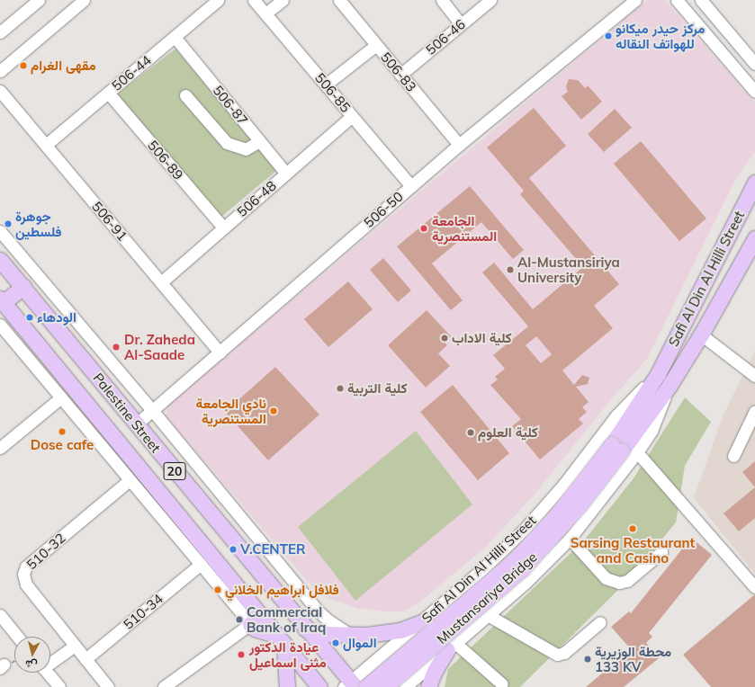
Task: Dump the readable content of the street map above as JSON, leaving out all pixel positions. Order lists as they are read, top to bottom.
{
  "streets": {
    "main road": [
      "Safi Al Din Al Hilli Street",
      "Palestine Street",
      "20",
      "Mustansariya Bridge"
    ],
    "street": [
      "506-46",
      "506-83",
      "506-44",
      "506-85",
      "506-87",
      "506-89",
      "506-48",
      "506-50",
      "506-91",
      "510-32",
      "510-34"
    ]
  },
  "crossings": [
    ["506-46", "506-83"],
    ["506-83", "506-50"],
    ["506-44", "506-87"],
    ["506-44", "506-89"],
    ["506-44", "506-91"],
    ["506-85", "506-48"],
    ["506-85", "506-50"],
    ["506-87", "506-48"],
    ["506-89", "506-48"],
    ["506-48", "506-91"],
    ["506-50", "506-91"],
    ["506-50", "Palestine Street"],
    ["Safi Al Din Al Hilli Street", "Palestine Street"],
    ["Safi Al Din Al Hilli Street", "Mustansariya Bridge"],
    ["510-32", "510-34"]
  ],
  "places": [
    "مركز حيدر ميكانو للهواتف النقاله",
    "مقهى الغرام",
    "جوهرة فلسطين",
    "الجامعة المستنصرية",
    "Al-Mustansiriya University",
    "الودهاء",
    "كلية الاداب",
    "Dr. Zaheda Al-Saade",
    "كلية التربية",
    "نادي الجامعة المستنصرية",
    "Dose cafe",
    "كلية العلوم",
    "Sarsing Restaurant and Casino",
    "V.CENTER",
    "فلافل ابراهيم الخلاني",
    "Commercial Bank of Iraq",
    "الموال",
    "عيادة الدكتور مثنى اسماعيل",
    "محطة الوزيرية 133 KV"
  ],
  "north": "bottom"
}
